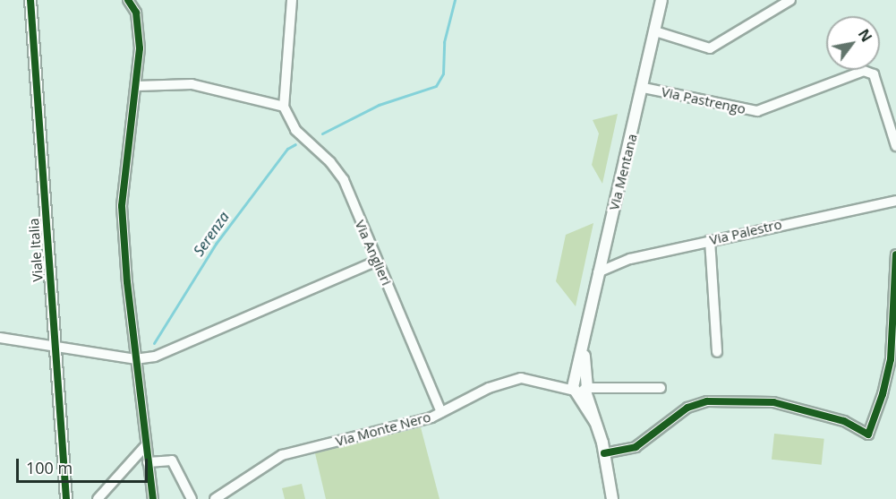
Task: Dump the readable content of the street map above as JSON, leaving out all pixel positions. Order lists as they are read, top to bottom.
{
  "streets": {
    "street": [
      "Via Pastrengo",
      "Via Mentana",
      "Via Palestro",
      "Viale Italia",
      "Via Anglieri",
      "Via Monte Nero"
    ]
  },
  "crossings": [
    ["Via Pastrengo", "Via Mentana"],
    ["Via Mentana", "Via Palestro"],
    ["Via Mentana", "Via Monte Nero"],
    ["Via Anglieri", "Via Monte Nero"]
  ],
  "water": ["Serenza"],
  "scale_bar": "100 m",
  "north": "top right"
}
